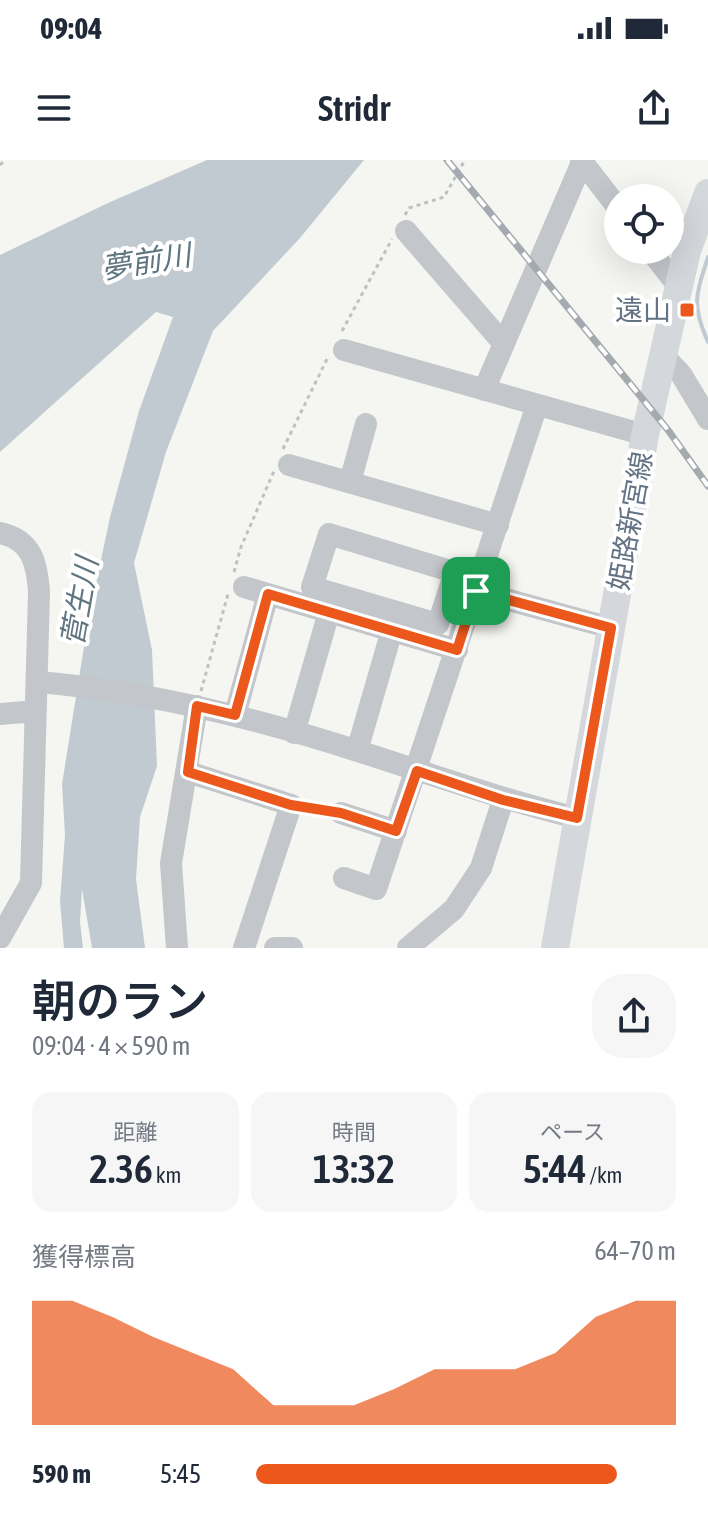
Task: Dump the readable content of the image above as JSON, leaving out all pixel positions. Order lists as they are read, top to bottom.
{
  "streets": {
    "main road": ["姫路新宮線"]
  },
  "water": ["夢前川", "菅生川"],
  "places": {
    "transit": ["遠山"]
  },
  "page": {
    "status": "09:04",
    "header": "Stridr",
    "heading": ["朝のラン", "09:04 · 4 × 590 m"],
    "stats": [
      ["距離", "2.36 km"],
      ["時間", "13:32"],
      ["ペース", "5:44 /km"]
    ],
    "chart": ["獲得標高", "64–70 m"],
    "list": [
      {
        "name": "590 m",
        "note": "5:45"
      }
    ]
  }
}
